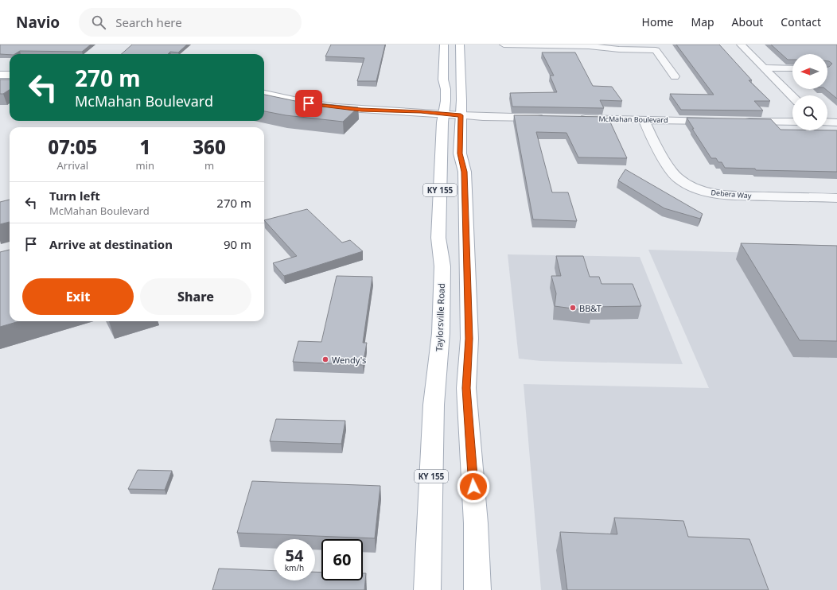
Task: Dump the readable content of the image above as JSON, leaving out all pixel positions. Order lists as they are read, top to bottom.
{
  "streets": {
    "main road": ["KY 155", "Taylorsville Road"],
    "street": ["McMahan Boulevard", "Debera Way"]
  },
  "crossings": [
    ["McMahan Boulevard", "Debera Way"]
  ],
  "places": ["BB&T", "Wendy's"],
  "north": "left",
  "page": {
    "header": "Navio",
    "search": "Search here",
    "nav": [
      "Home",
      "Map",
      "About",
      "Contact"
    ],
    "turn": ["270 m", "McMahan Boulevard"],
    "eta": [
      "07:05",
      "Arrival",
      "1",
      "min",
      "360",
      "m"
    ],
    "list": [
      {
        "name": "Turn left",
        "note": "McMahan Boulevard",
        "value": "270 m"
      },
      {
        "name": "Arrive at destination",
        "value": "90 m"
      }
    ],
    "buttons": ["Exit", "Share"],
    "speed": "54 km/h",
    "limit": "60"
  }
}
